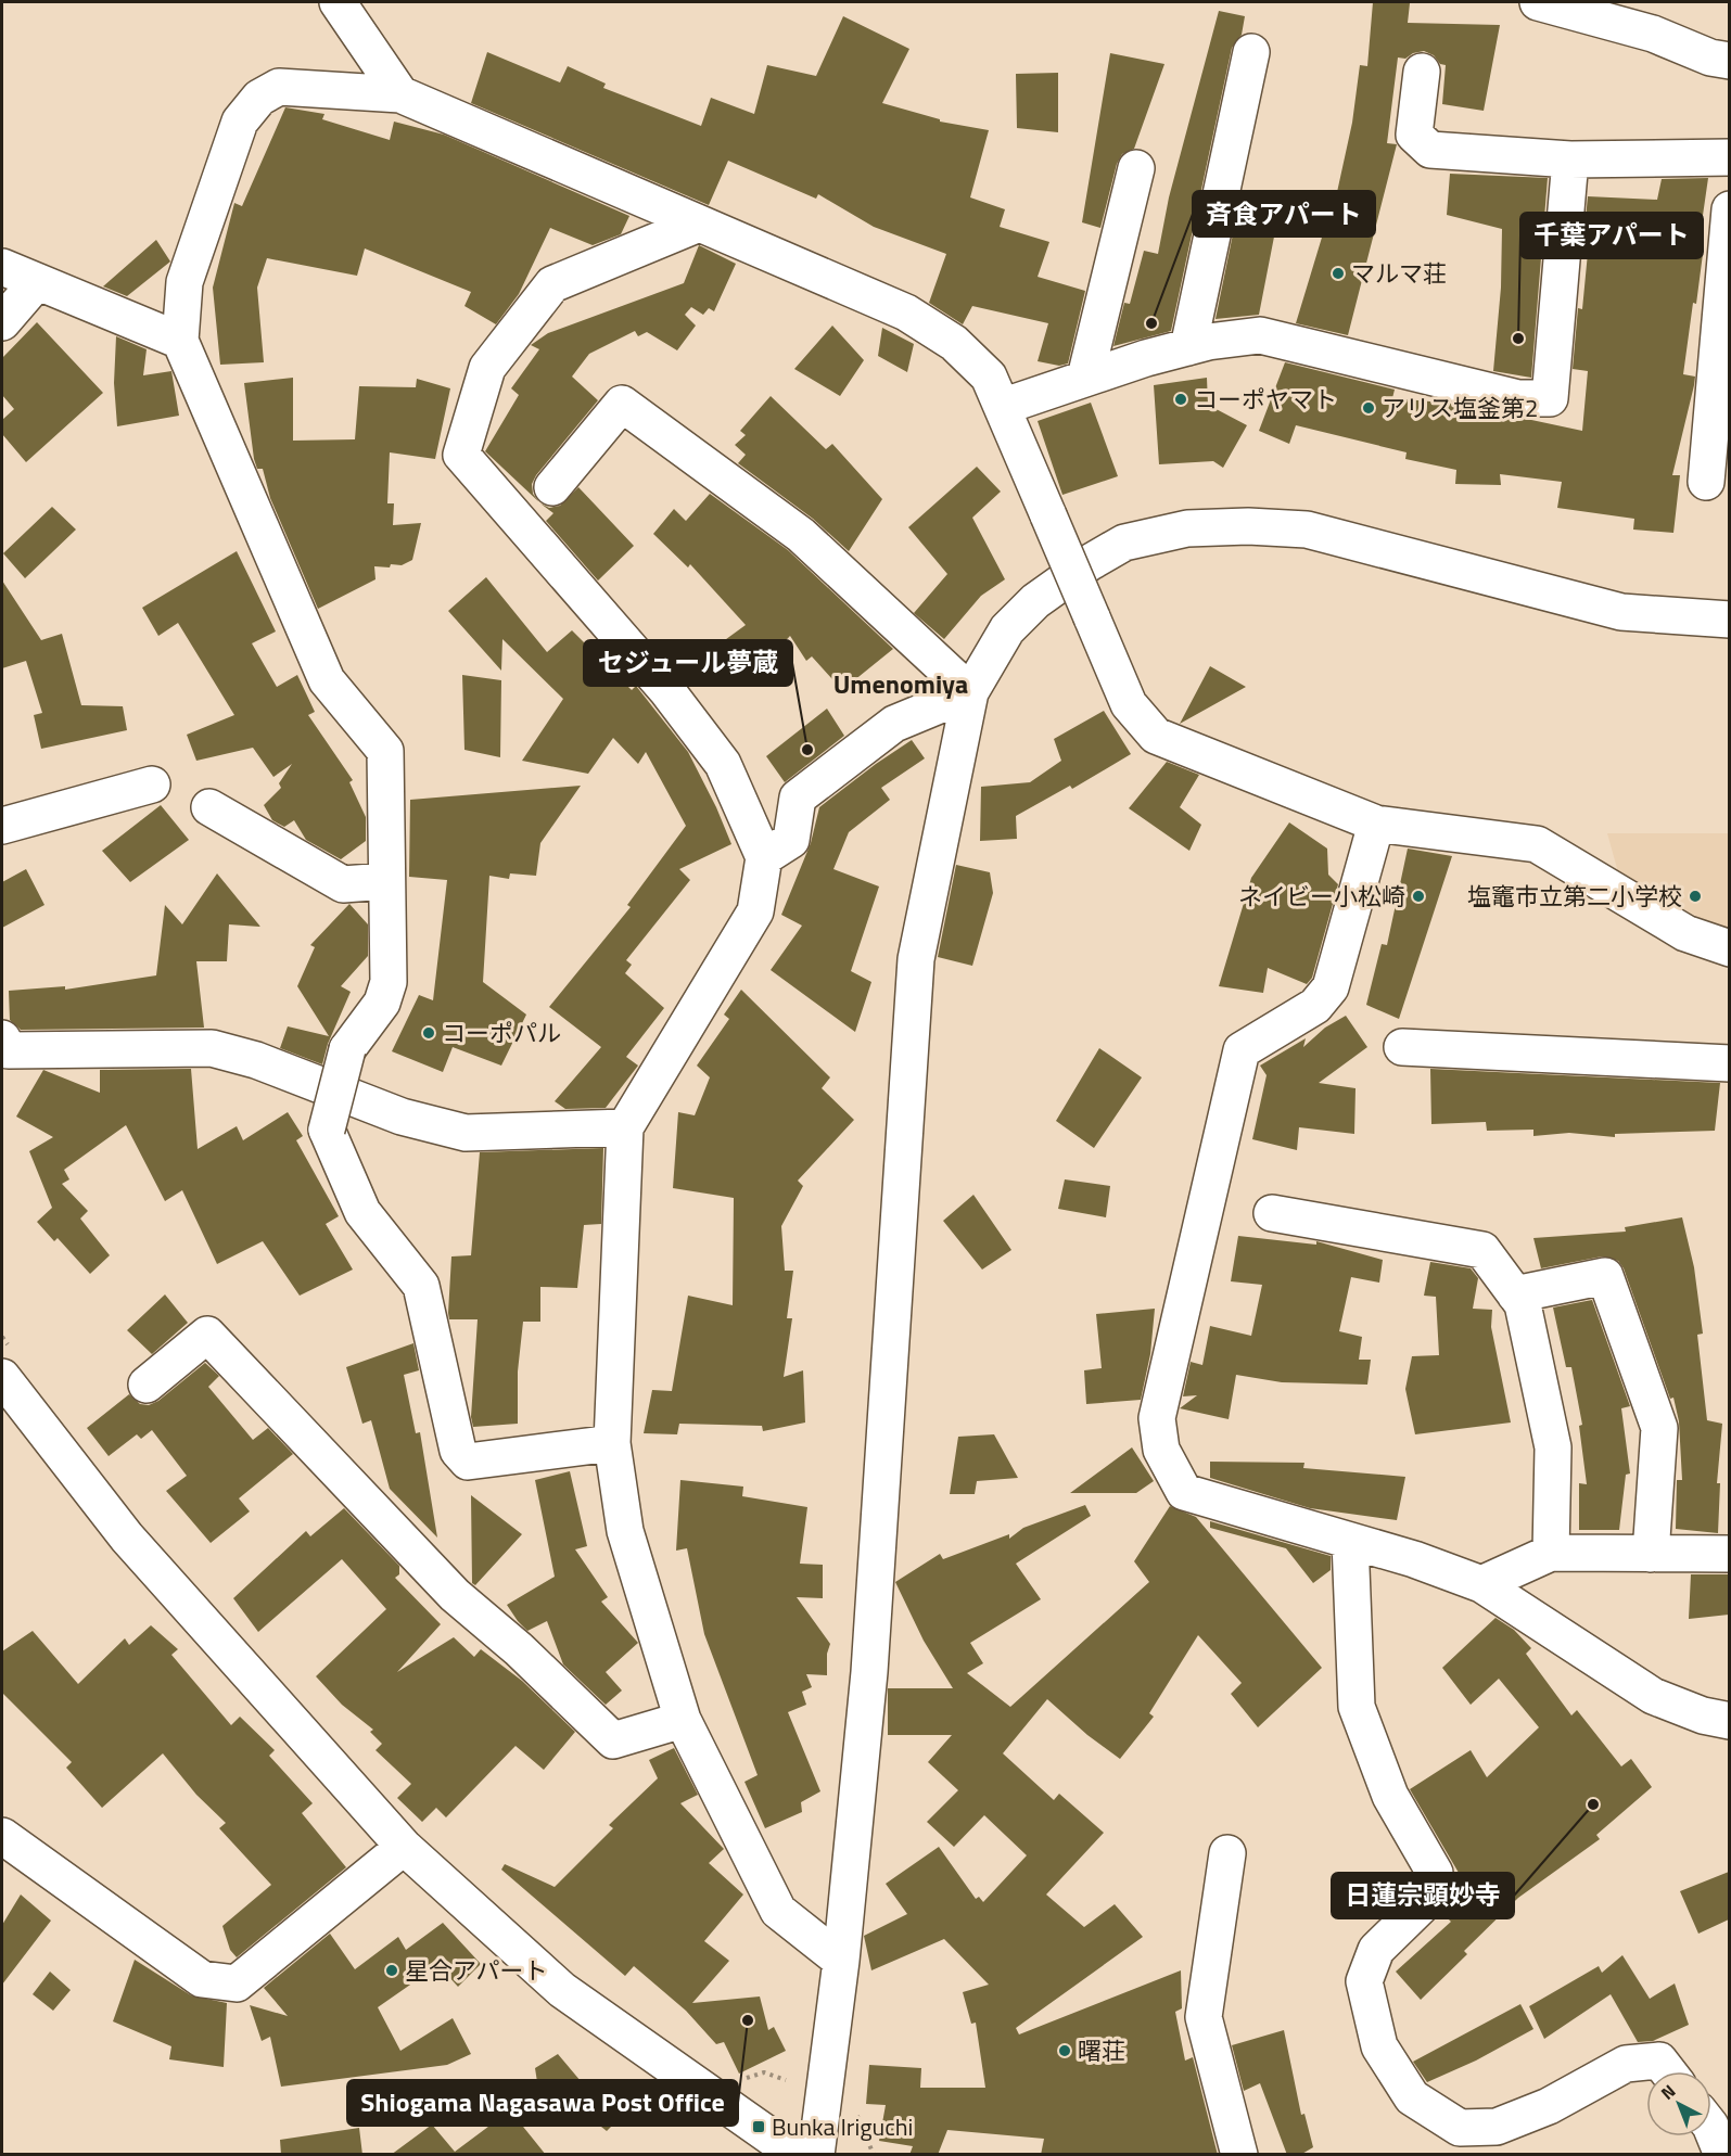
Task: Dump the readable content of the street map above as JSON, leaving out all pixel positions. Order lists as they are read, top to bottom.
{
  "districts": ["Umenomiya"],
  "places": {
    "other": [
      "マルマ荘",
      "斉食アパート",
      "千葉アパート",
      "コーポヤマト",
      "アリス塩釜第2",
      "セジュール夢蔵",
      "ネイビー小松崎",
      "塩竈市立第二小学校",
      "コーポパル",
      "日蓮宗顕妙寺",
      "星合アパート",
      "Shiogama Nagasawa Post Office",
      "曙荘"
    ],
    "transit": ["Bunka Iriguchi"]
  },
  "north": "top left"
}
